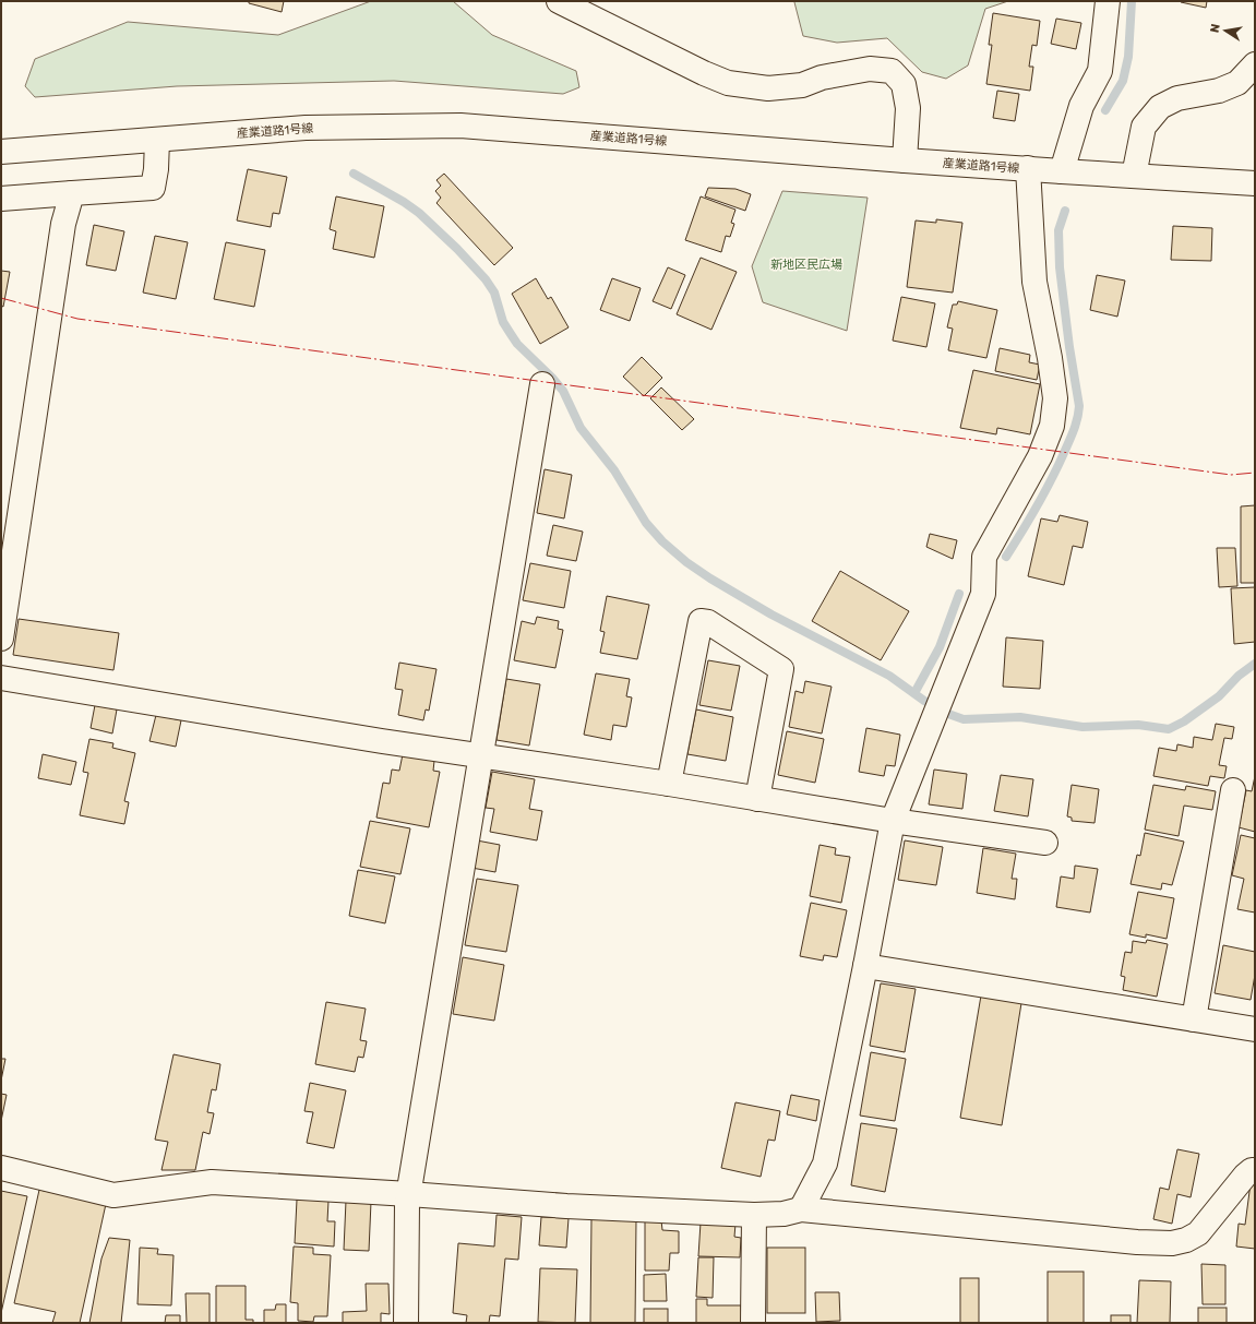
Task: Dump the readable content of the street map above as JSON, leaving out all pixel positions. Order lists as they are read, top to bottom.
{
  "streets": {
    "street": ["産業道路1号線"]
  },
  "parks": ["新地区民広場"],
  "north": "left"
}
